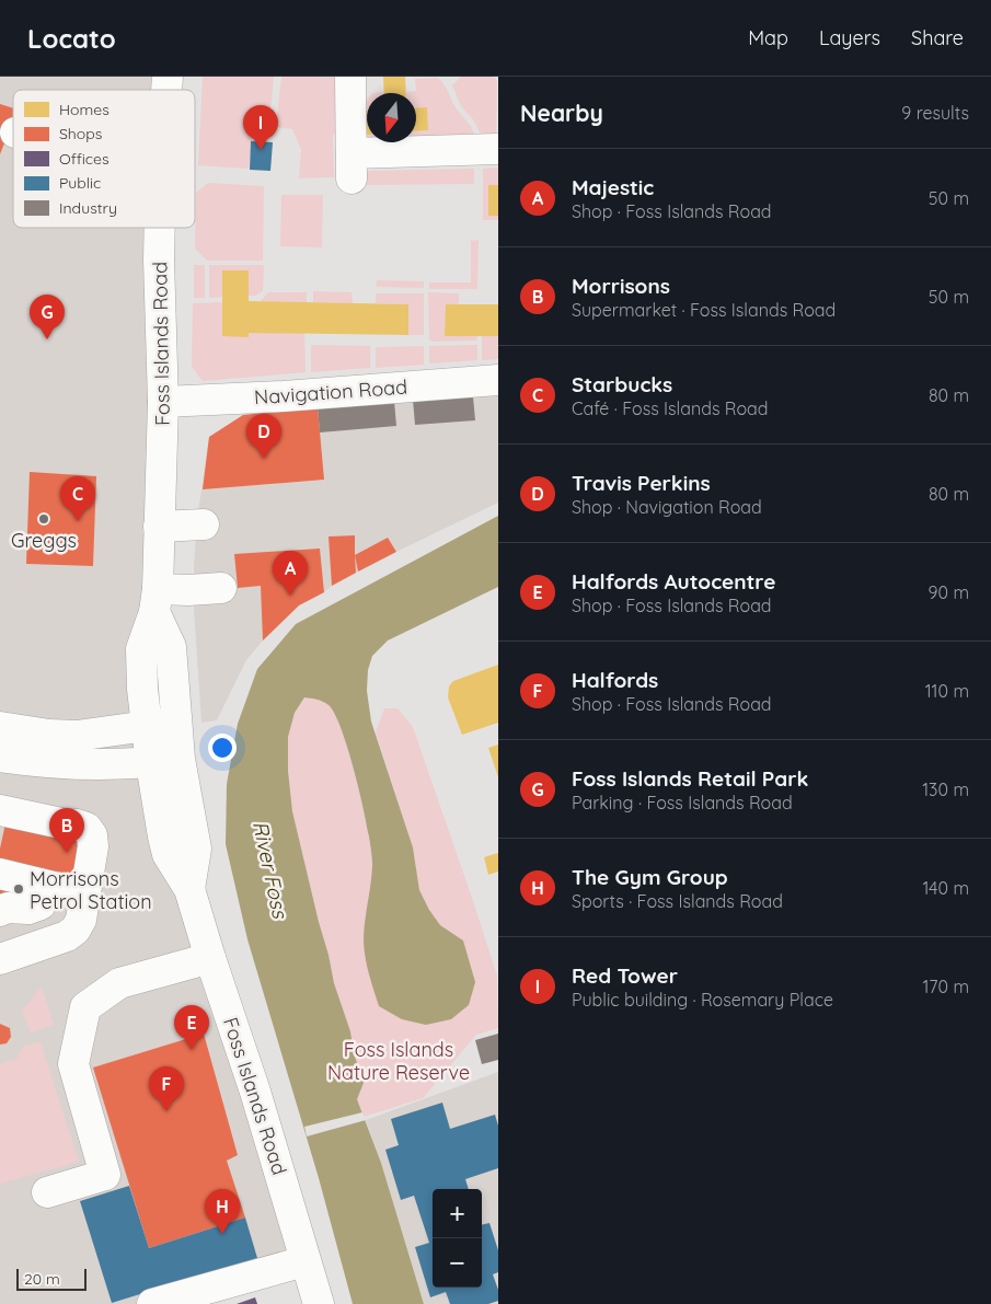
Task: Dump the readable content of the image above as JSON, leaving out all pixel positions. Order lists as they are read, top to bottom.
{
  "streets": {
    "main road": ["Foss Islands Road", "Navigation Road"]
  },
  "crossings": [
    ["Foss Islands Road", "Navigation Road"]
  ],
  "water": ["River Foss"],
  "parks": ["Foss Islands Nature Reserve"],
  "places": ["Greggs", "Morrisons Petrol Station"],
  "legend": [
    "Homes",
    "Shops",
    "Offices",
    "Public",
    "Industry"
  ],
  "scale_bar": "20 m",
  "north": "bottom",
  "page": {
    "header": "Locato",
    "nav": ["Map", "Layers", "Share"],
    "heading": ["Nearby", "9 results"],
    "pins": [
      "I",
      "G",
      "D",
      "C",
      "A",
      "B",
      "E",
      "F",
      "H"
    ],
    "list": [
      {
        "mark": "A",
        "name": "Majestic",
        "note": "Shop · Foss Islands Road",
        "value": "50 m"
      },
      {
        "mark": "B",
        "name": "Morrisons",
        "note": "Supermarket · Foss Islands Road",
        "value": "50 m"
      },
      {
        "mark": "C",
        "name": "Starbucks",
        "note": "Café · Foss Islands Road",
        "value": "80 m"
      },
      {
        "mark": "D",
        "name": "Travis Perkins",
        "note": "Shop · Navigation Road",
        "value": "80 m"
      },
      {
        "mark": "E",
        "name": "Halfords Autocentre",
        "note": "Shop · Foss Islands Road",
        "value": "90 m"
      },
      {
        "mark": "F",
        "name": "Halfords",
        "note": "Shop · Foss Islands Road",
        "value": "110 m"
      },
      {
        "mark": "G",
        "name": "Foss Islands Retail Park",
        "note": "Parking · Foss Islands Road",
        "value": "130 m"
      },
      {
        "mark": "H",
        "name": "The Gym Group",
        "note": "Sports · Foss Islands Road",
        "value": "140 m"
      },
      {
        "mark": "I",
        "name": "Red Tower",
        "note": "Public building · Rosemary Place",
        "value": "170 m"
      }
    ],
    "map_buttons": ["+", "−"],
    "scale": "20 m"
  }
}
